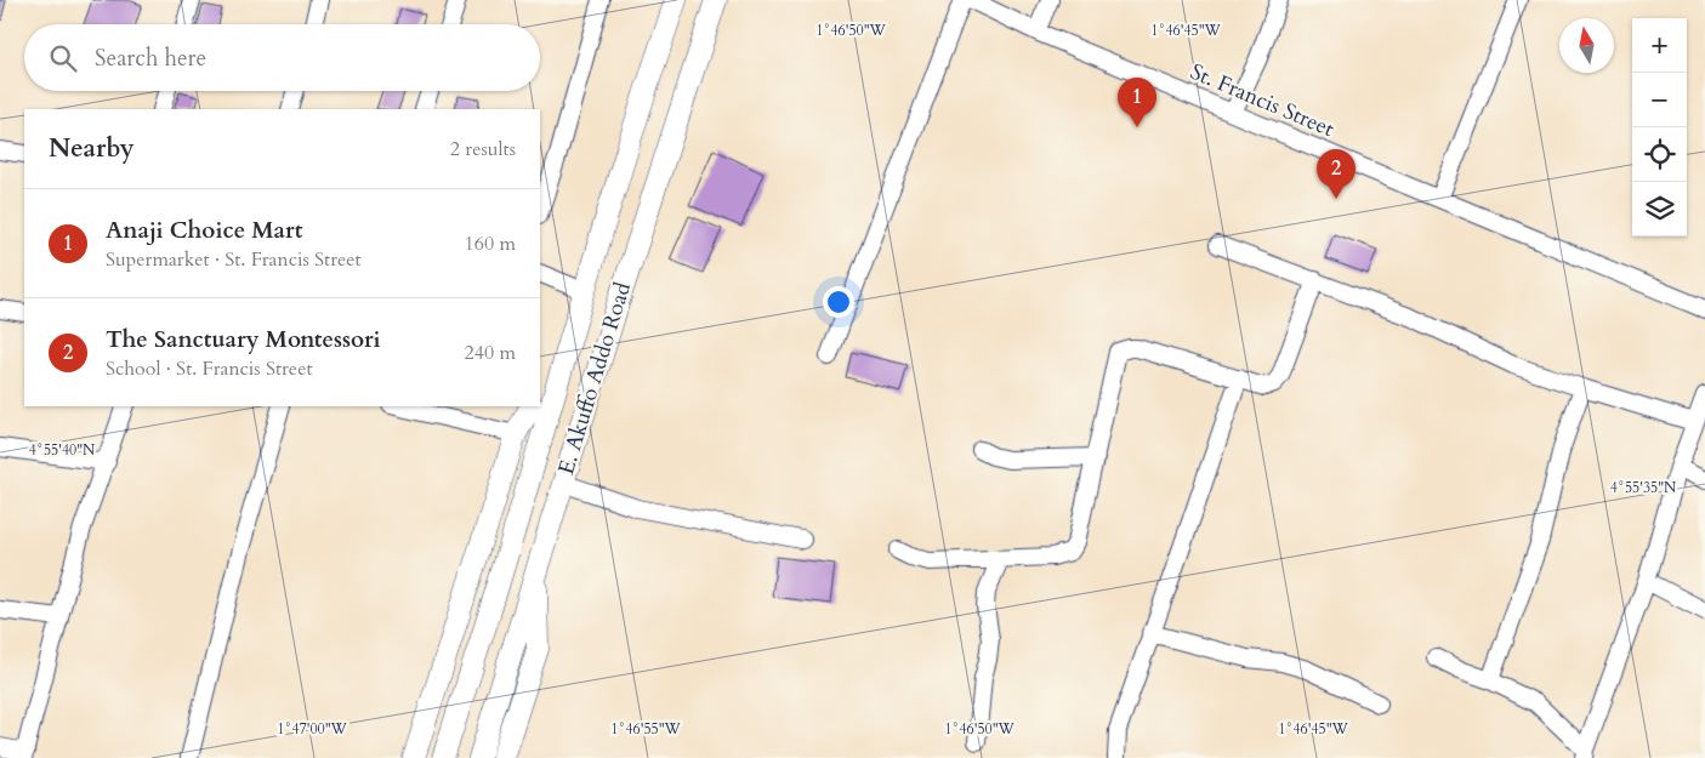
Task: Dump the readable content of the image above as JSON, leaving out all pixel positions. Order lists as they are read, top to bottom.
{
  "streets": {
    "main road": ["E. Akuffo Addo Road"],
    "street": ["St. Francis Street"]
  },
  "north": "top",
  "page": {
    "map_buttons": ["+", "−"],
    "search": "Search here",
    "pins": ["1", "2"],
    "heading": ["Nearby", "2 results"],
    "list": [
      {
        "mark": "1",
        "name": "Anaji Choice Mart",
        "note": "Supermarket · St. Francis Street",
        "value": "160 m"
      },
      {
        "mark": "2",
        "name": "The Sanctuary Montessori",
        "note": "School · St. Francis Street",
        "value": "240 m"
      }
    ]
  },
  "coordinates": [
    "1°46'50\"W",
    "1°46'45\"W",
    "4°55'40\"N",
    "4°55'35\"N",
    "1°47'00\"W",
    "1°46'55\"W"
  ]
}
